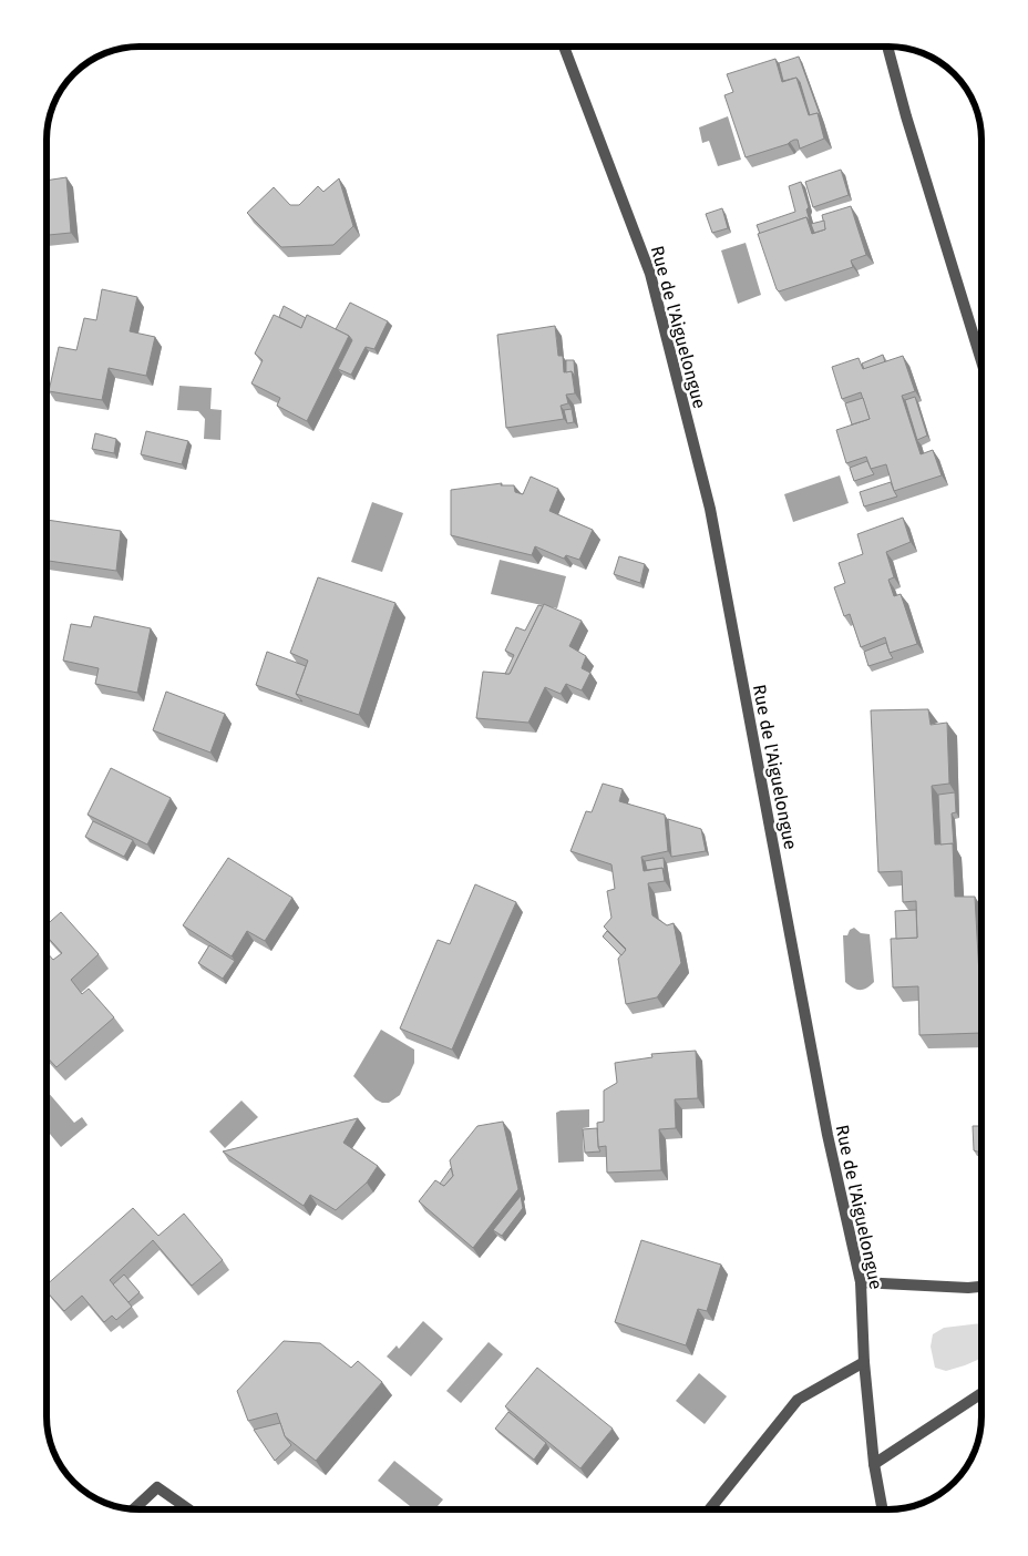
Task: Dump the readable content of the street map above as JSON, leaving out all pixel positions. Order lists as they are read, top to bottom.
{
  "streets": {
    "street": ["Rue de l'Aiguelongue"]
  }
}
